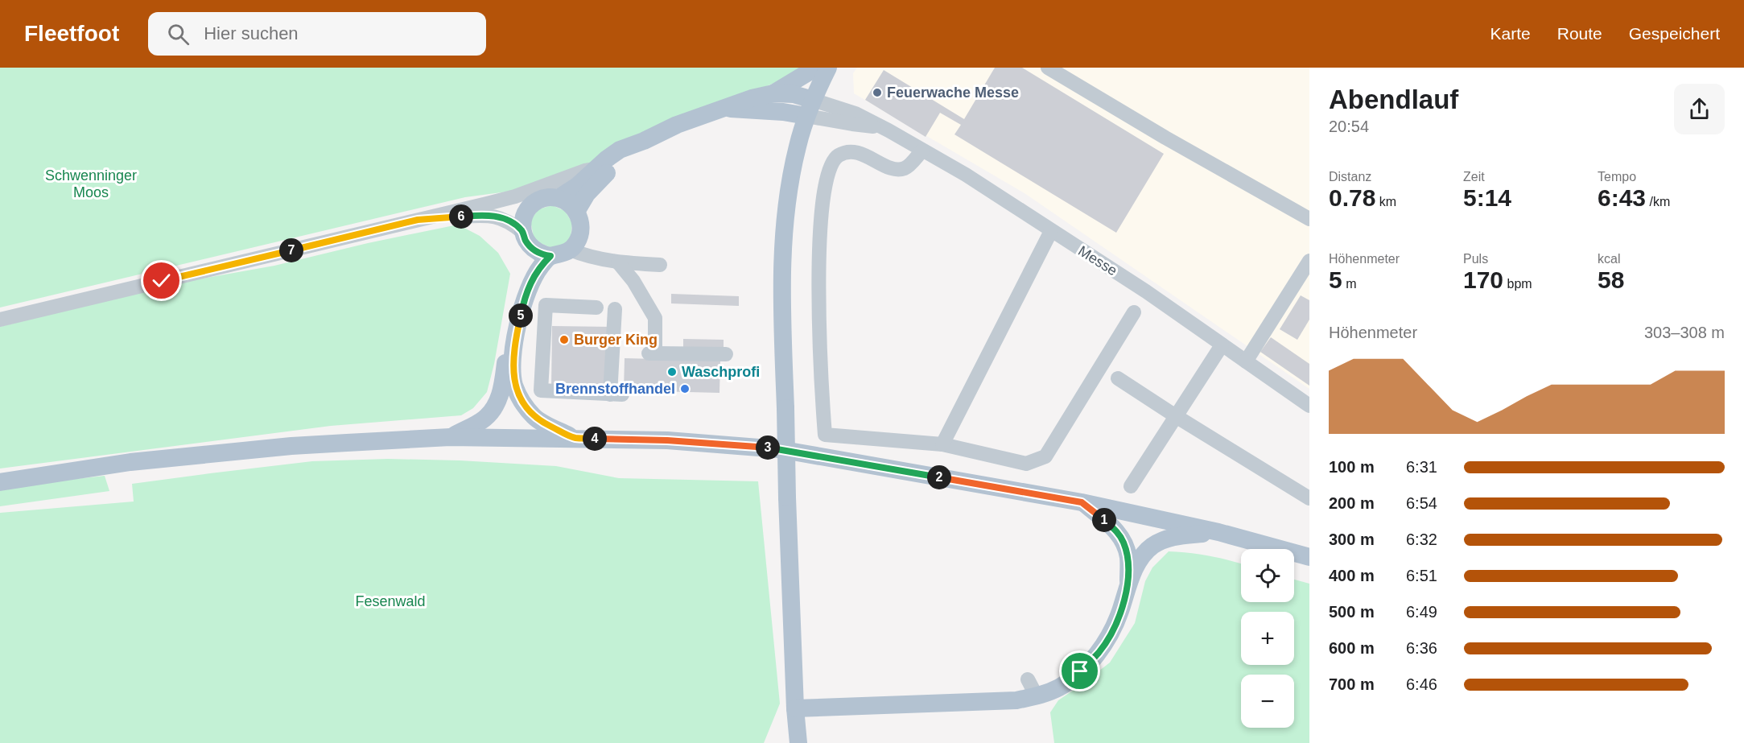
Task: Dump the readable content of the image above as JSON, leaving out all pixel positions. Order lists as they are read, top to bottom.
{
  "streets": {
    "street": ["Messe"]
  },
  "parks": ["Schwenninger Moos", "Fesenwald"],
  "places": [
    "Feuerwache Messe",
    "Burger King",
    "Waschprofi",
    "Brennstoffhandel"
  ],
  "page": {
    "header": "Fleetfoot",
    "search": "Hier suchen",
    "nav": ["Karte", "Route", "Gespeichert"],
    "heading": ["Abendlauf", "20:54"],
    "stats": [
      ["Distanz", "0.78 km"],
      ["Zeit", "5:14"],
      ["Tempo", "6:43 /km"],
      ["Höhenmeter", "5 m"],
      ["Puls", "170 bpm"],
      ["kcal", "58"]
    ],
    "pins": [
      "6",
      "7",
      "5",
      "4",
      "3",
      "2",
      "1"
    ],
    "chart": ["Höhenmeter", "303–308 m"],
    "list": [
      {
        "name": "100 m",
        "note": "6:31"
      },
      {
        "name": "200 m",
        "note": "6:54"
      },
      {
        "name": "300 m",
        "note": "6:32"
      },
      {
        "name": "400 m",
        "note": "6:51"
      },
      {
        "name": "500 m",
        "note": "6:49"
      },
      {
        "name": "600 m",
        "note": "6:36"
      },
      {
        "name": "700 m",
        "note": "6:46"
      }
    ],
    "map_buttons": ["+", "−"]
  }
}
